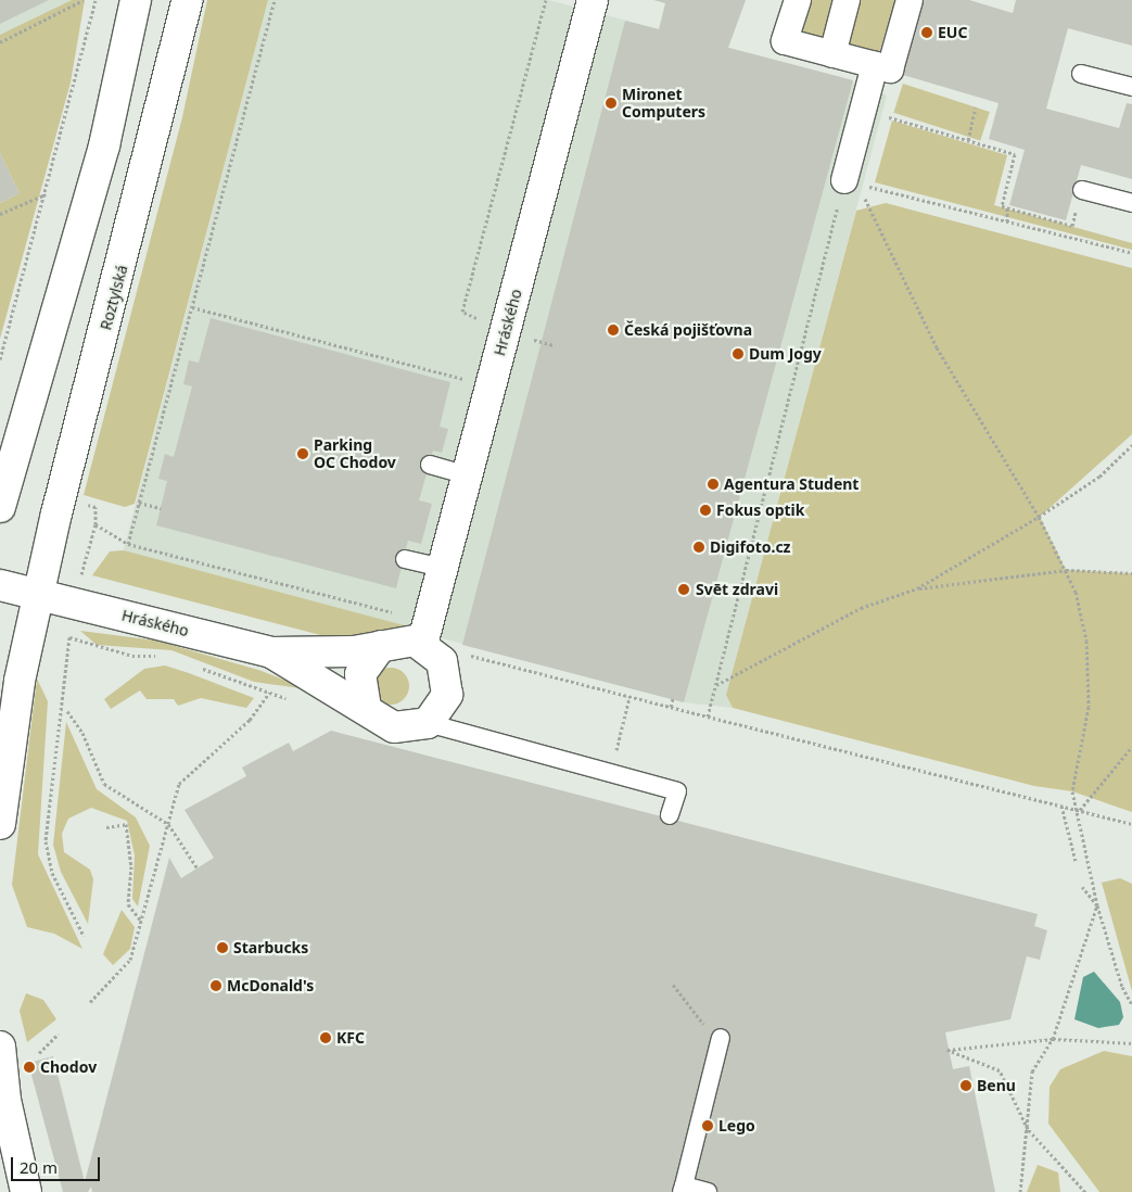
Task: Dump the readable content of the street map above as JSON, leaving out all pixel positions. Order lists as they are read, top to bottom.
{
  "streets": {
    "main road": ["Roztylská", "Hráského"]
  },
  "crossings": [
    ["Roztylská", "Hráského"]
  ],
  "places": [
    "EUC",
    "Mironet Computers",
    "Česká pojišťovna",
    "Dum Jogy",
    "Parking OC Chodov",
    "Agentura Student",
    "Fokus optik",
    "Digifoto.cz",
    "Svēt zdravi",
    "Starbucks",
    "McDonald's",
    "KFC",
    "Chodov",
    "Benu",
    "Lego"
  ],
  "scale_bar": "20 m"
}
